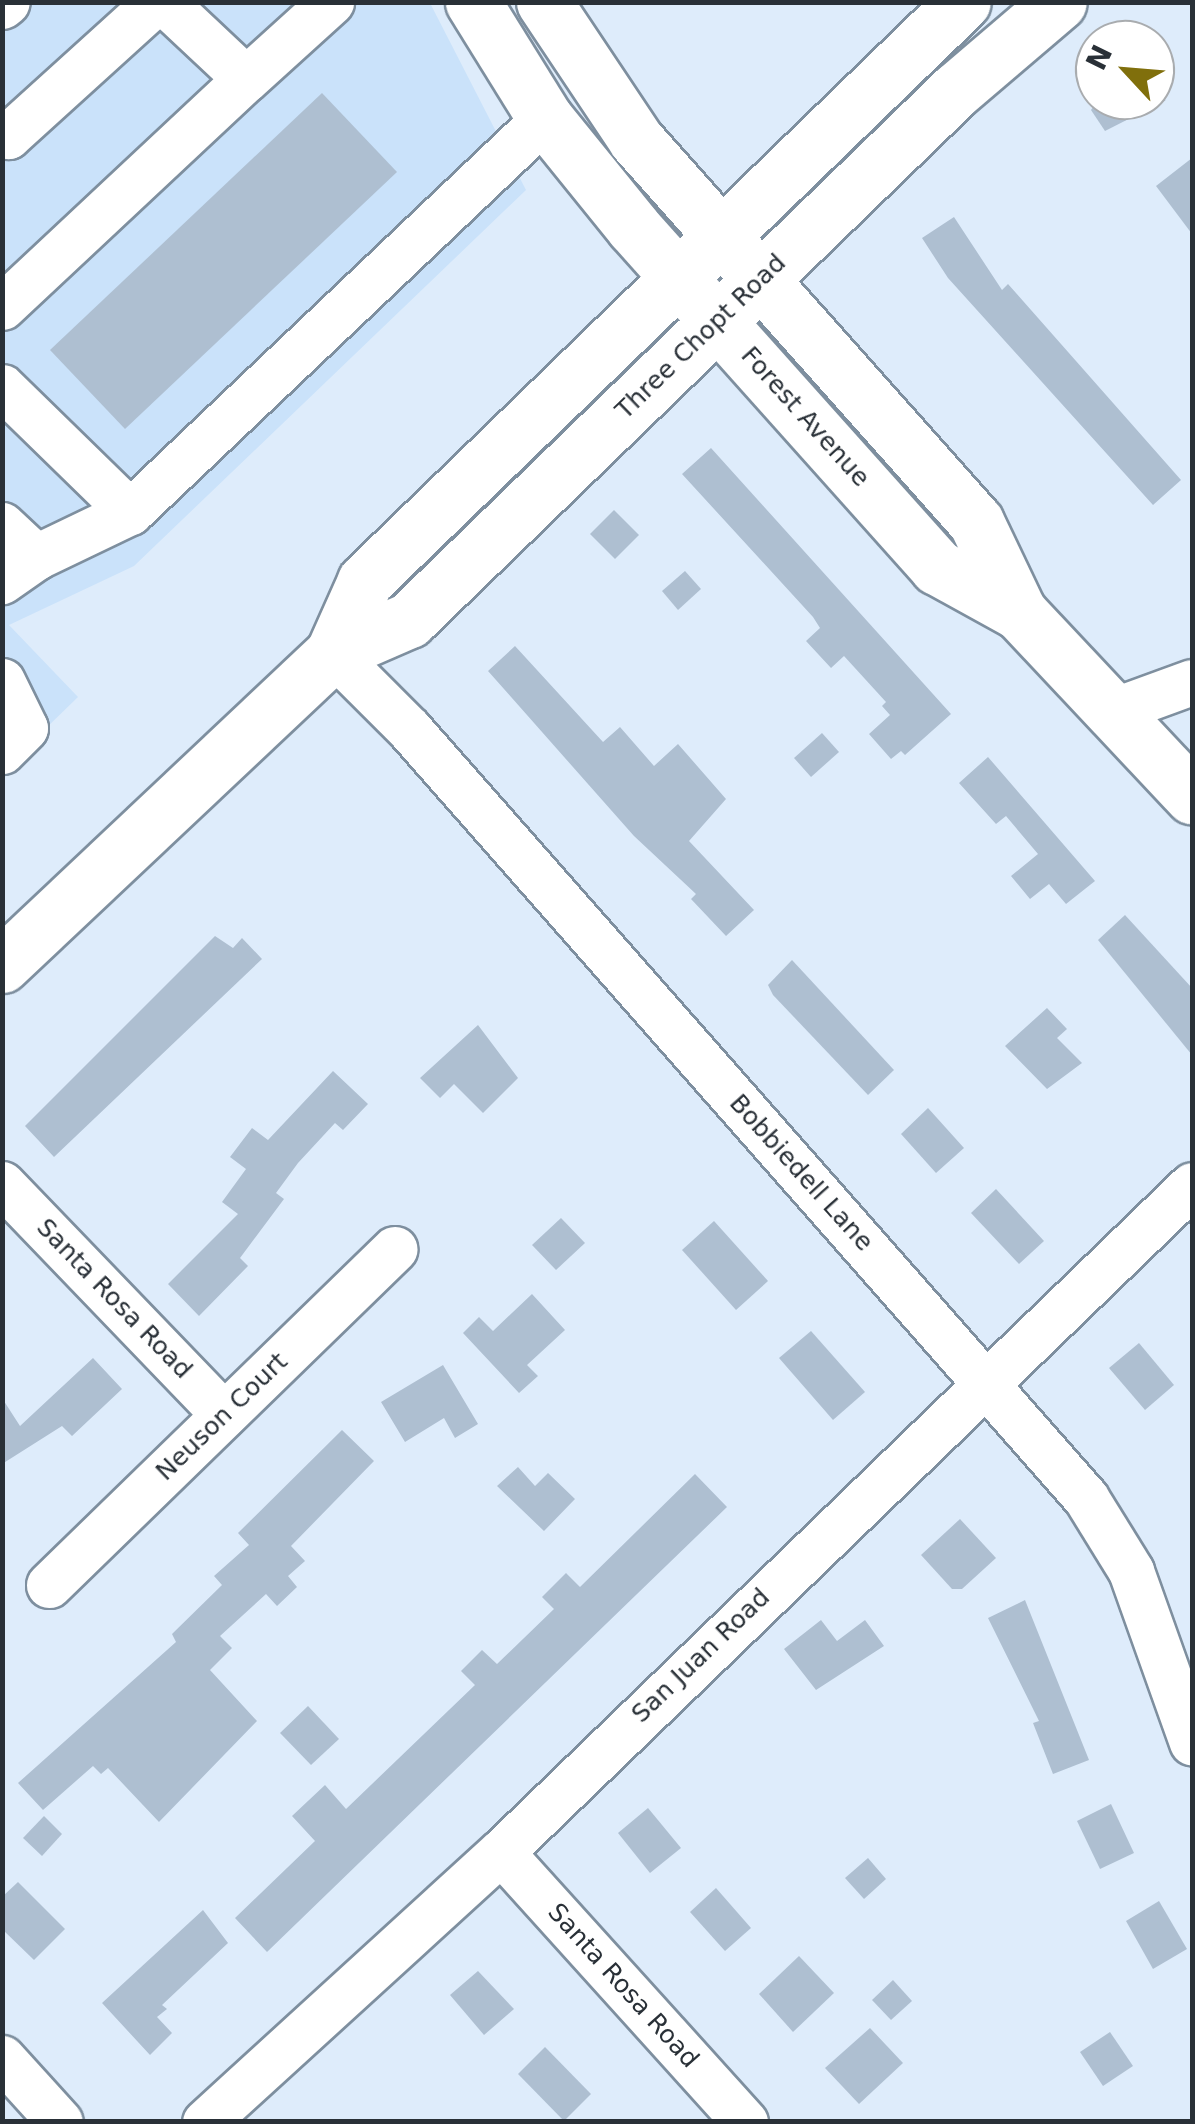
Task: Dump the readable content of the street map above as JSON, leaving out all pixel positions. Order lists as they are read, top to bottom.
{
  "streets": {
    "main road": ["Three Chopt Road", "Forest Avenue"],
    "street": [
      "Bobbiedell Lane",
      "Santa Rosa Road",
      "Neuson Court",
      "San Juan Road"
    ]
  },
  "crossings": [
    ["Three Chopt Road", "Forest Avenue"],
    ["Three Chopt Road", "Bobbiedell Lane"],
    ["Bobbiedell Lane", "San Juan Road"],
    ["Santa Rosa Road", "Neuson Court"],
    ["Santa Rosa Road", "San Juan Road"]
  ],
  "north": "top left"
}
